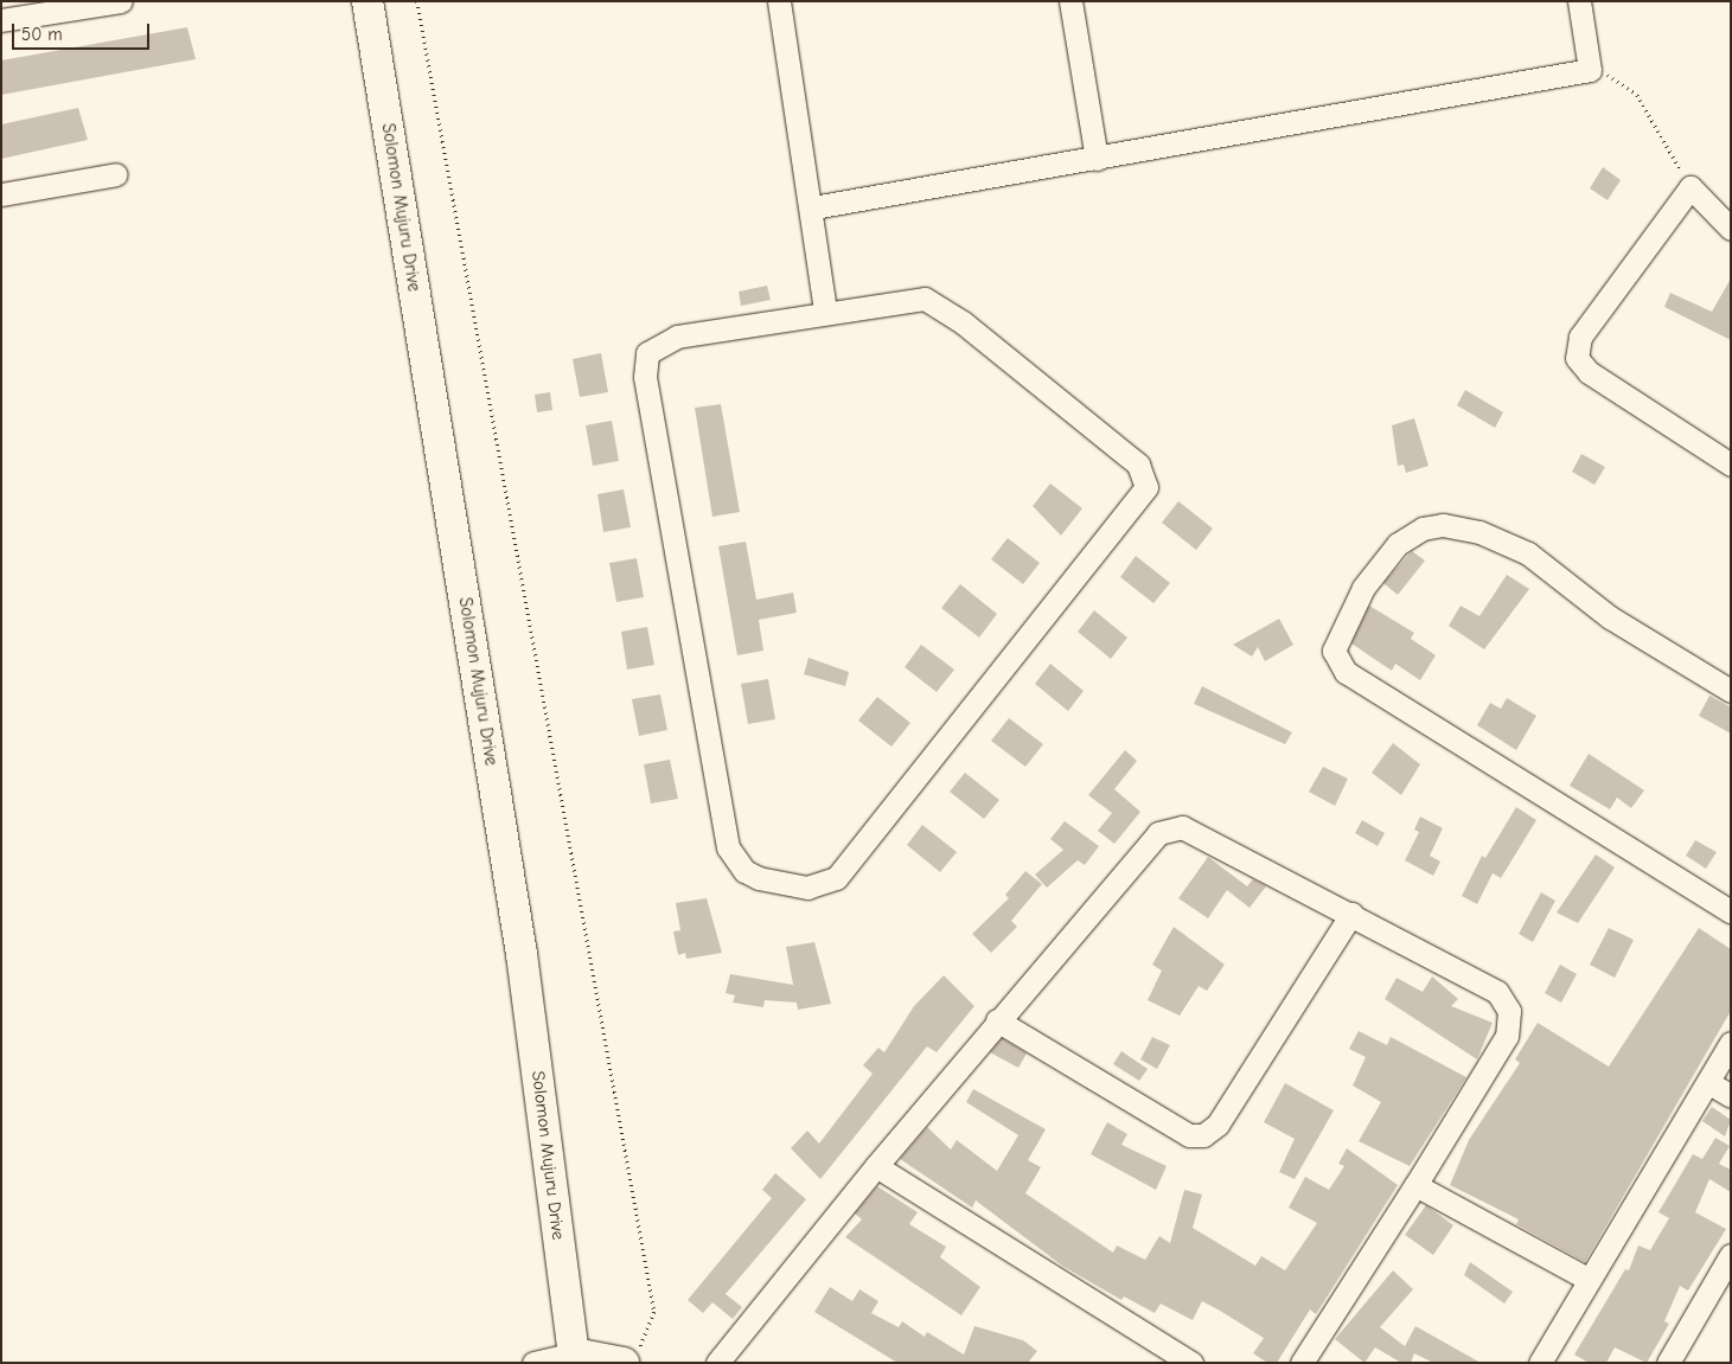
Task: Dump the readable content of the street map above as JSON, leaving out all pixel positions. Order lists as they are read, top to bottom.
{
  "streets": {
    "street": ["Solomon Mujuru Drive"]
  },
  "scale_bar": "50 m"
}
